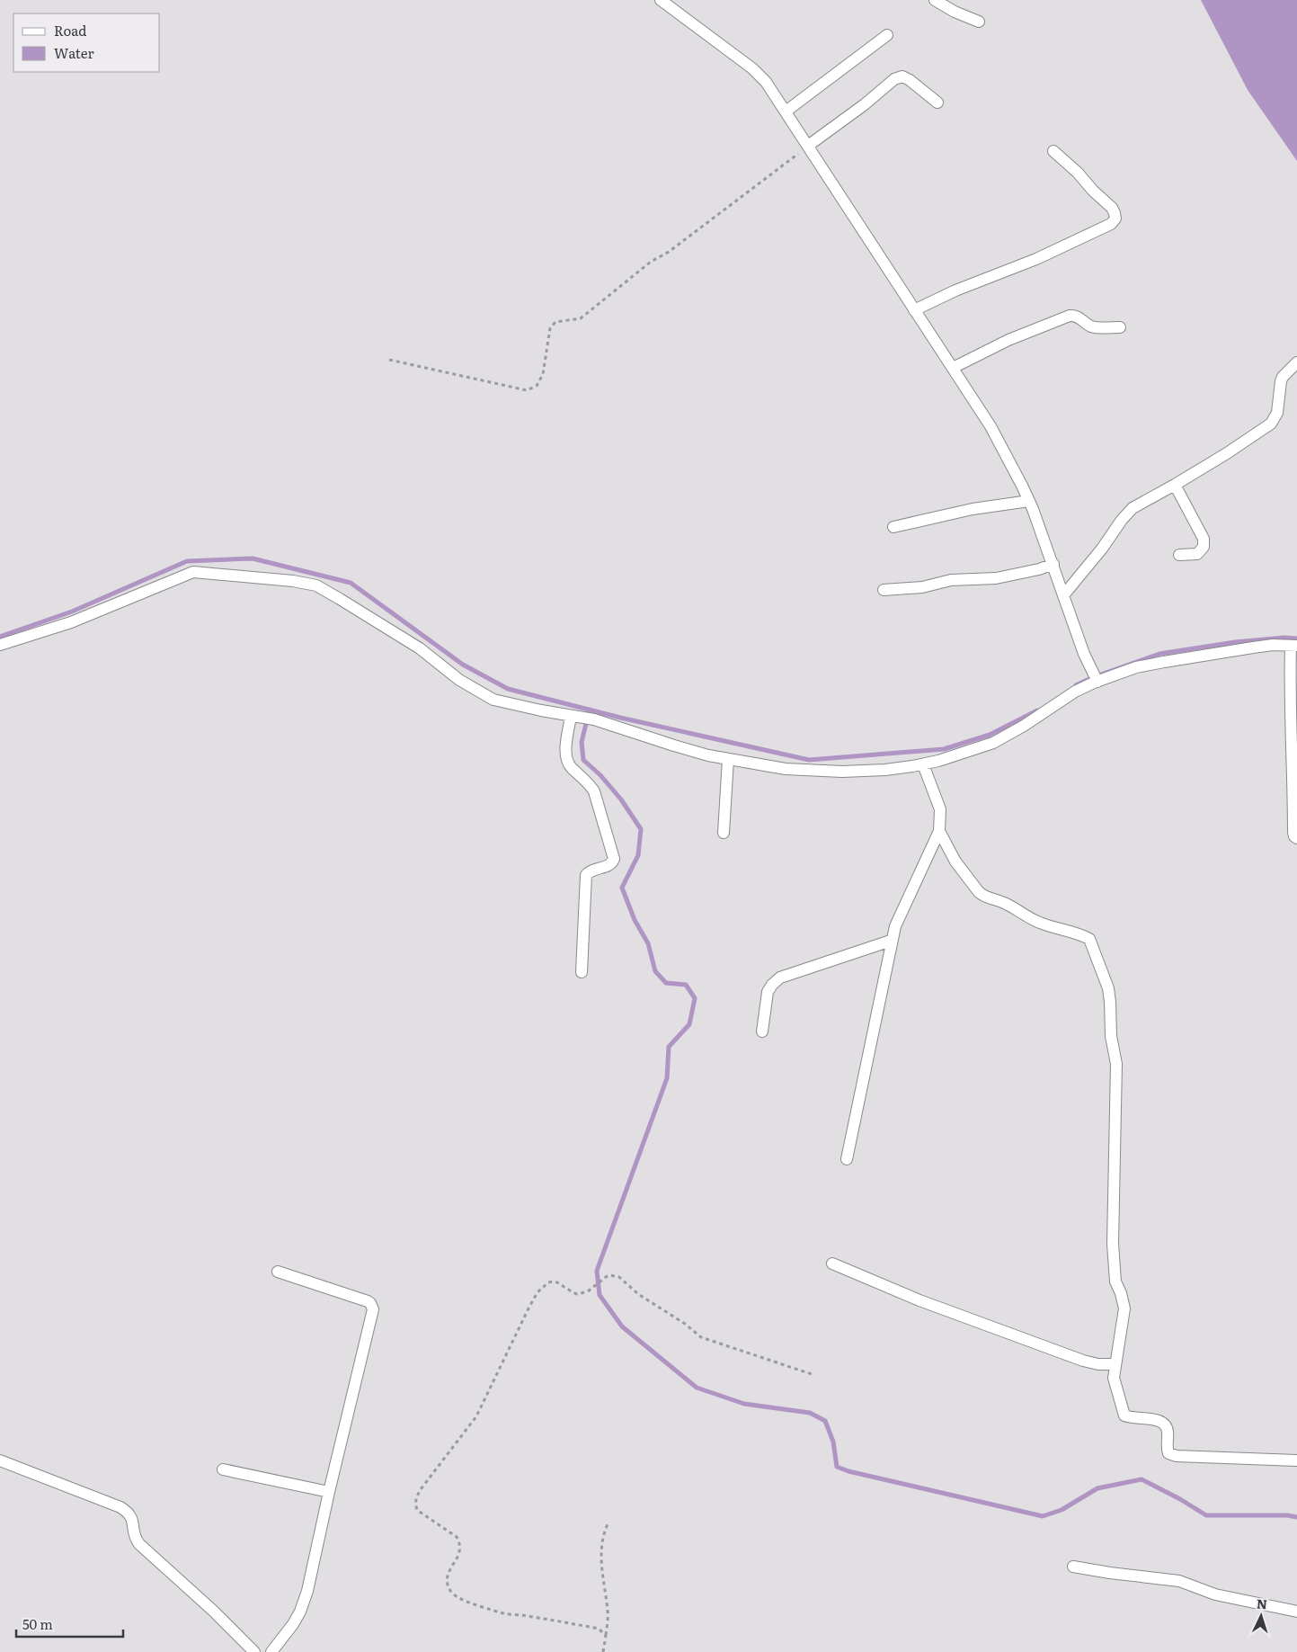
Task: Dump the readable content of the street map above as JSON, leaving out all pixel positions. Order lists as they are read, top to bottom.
{
  "legend": ["Road", "Water"],
  "scale_bar": "50 m",
  "north": "top"
}
